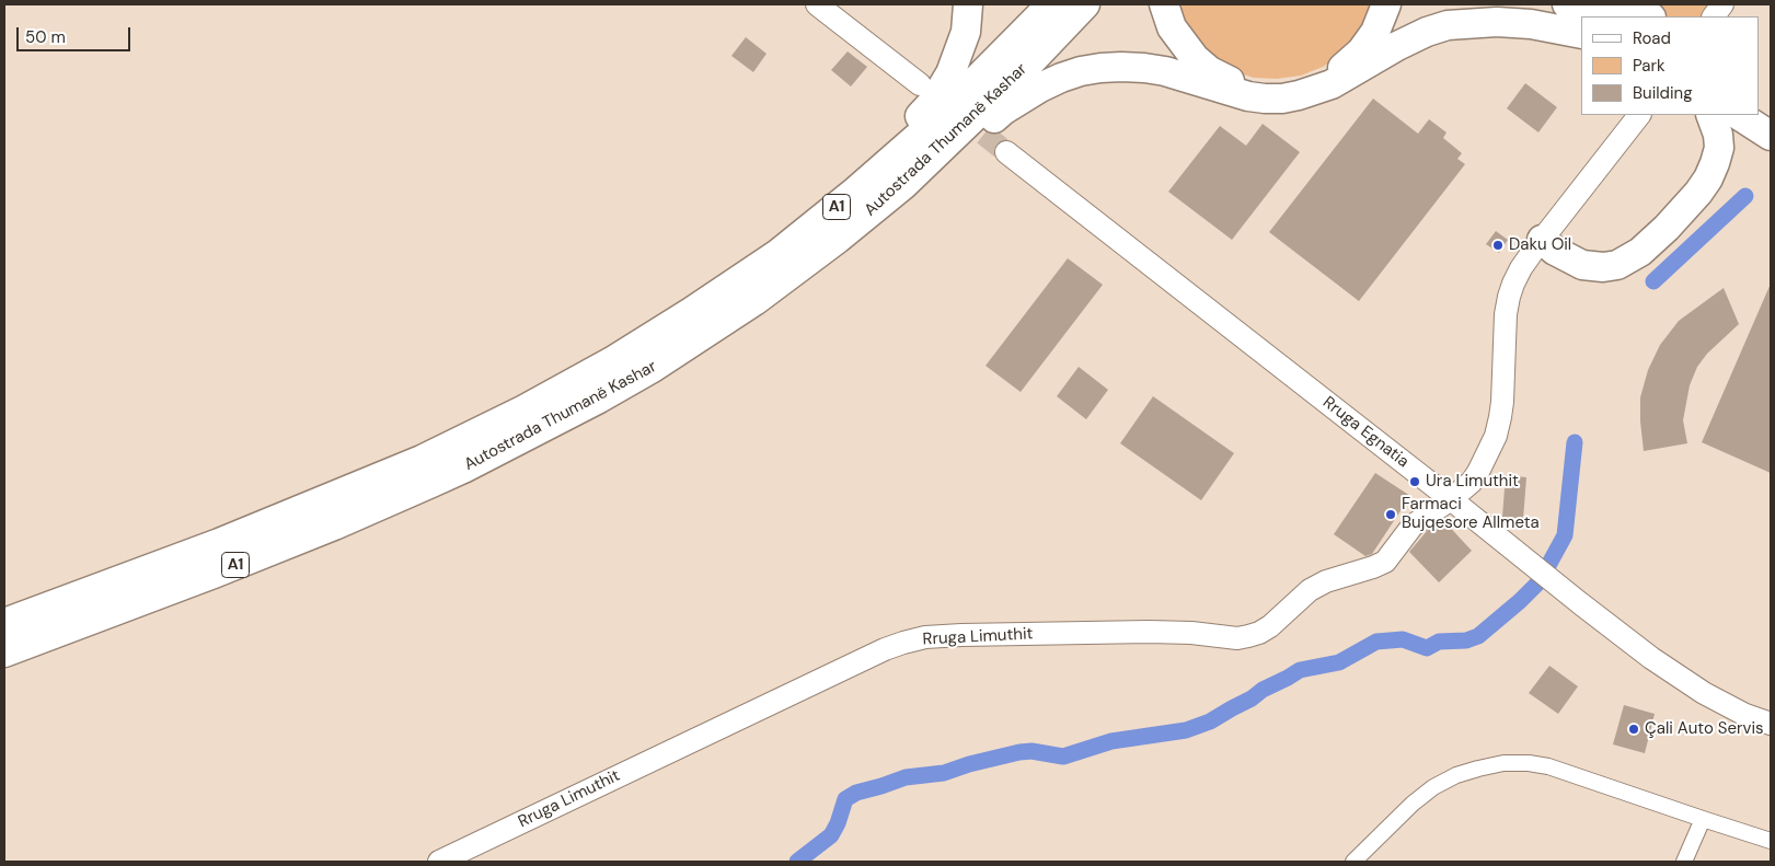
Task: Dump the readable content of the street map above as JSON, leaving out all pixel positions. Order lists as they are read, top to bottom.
{
  "streets": {
    "highway": ["Autostrada Thumanë Kashar", "A1"],
    "main road": ["Rruga Egnatia", "Rruga Limuthit"]
  },
  "crossings": [
    ["Rruga Egnatia", "Rruga Limuthit"]
  ],
  "places": [
    "Daku Oil",
    "Ura Limuthit",
    "Farmaci Bujqesore Allmeta",
    "Çali Auto Servis"
  ],
  "legend": ["Road", "Park", "Building"],
  "scale_bar": "50 m"
}
